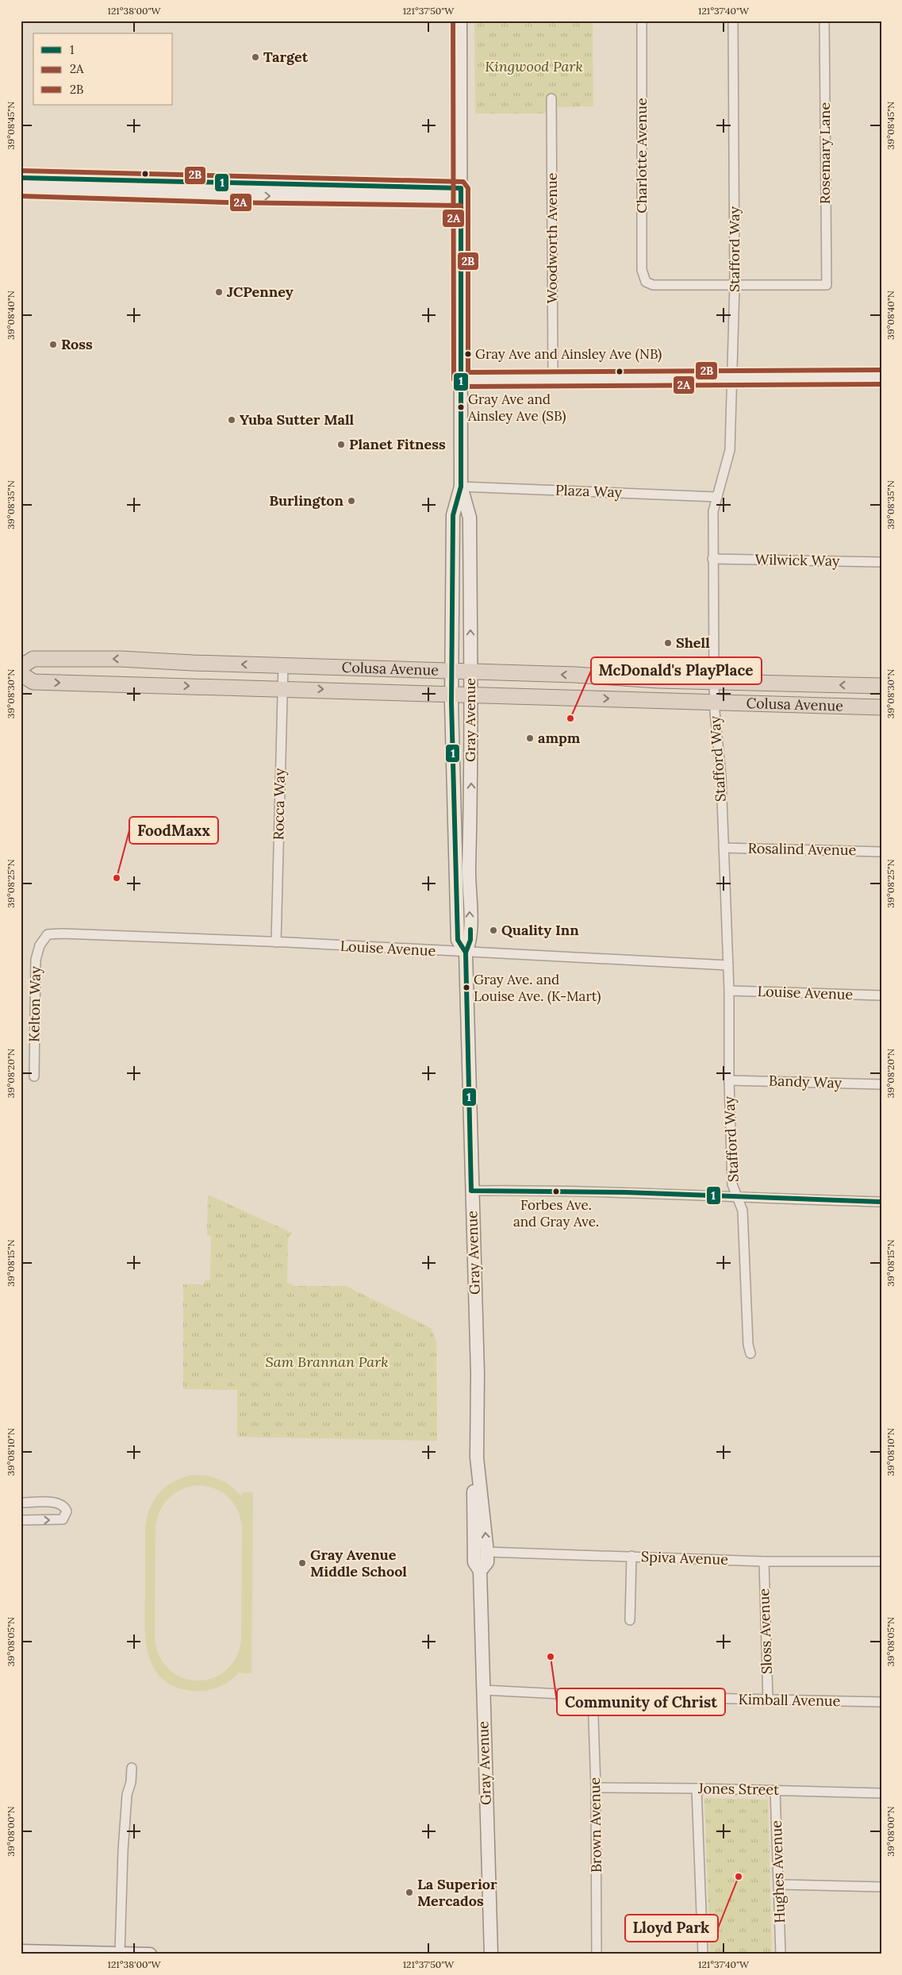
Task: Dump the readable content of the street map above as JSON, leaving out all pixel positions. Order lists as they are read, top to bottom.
{
  "streets": {
    "highway": ["Colusa Avenue"],
    "main road": ["Gray Avenue"],
    "street": [
      "Rosemary Lane",
      "Charlotte Avenue",
      "Woodworth Avenue",
      "Stafford Way",
      "Plaza Way",
      "Wilwick Way",
      "Rocca Way",
      "Rosalind Avenue",
      "Louise Avenue",
      "Kelton Way",
      "Bandy Way",
      "Spiva Avenue",
      "Sloss Avenue",
      "Kimball Avenue",
      "Jones Street",
      "Brown Avenue",
      "Hughes Avenue"
    ]
  },
  "crossings": [
    ["Rosemary Lane", "Charlotte Avenue"],
    ["Rosemary Lane", "Stafford Way"],
    ["Charlotte Avenue", "Stafford Way"],
    ["Stafford Way", "Plaza Way"],
    ["Stafford Way", "Wilwick Way"],
    ["Stafford Way", "Colusa Avenue"],
    ["Stafford Way", "Rosalind Avenue"],
    ["Stafford Way", "Louise Avenue"],
    ["Stafford Way", "Bandy Way"],
    ["Plaza Way", "Gray Avenue"],
    ["Colusa Avenue", "Gray Avenue"],
    ["Colusa Avenue", "Rocca Way"],
    ["Gray Avenue", "Louise Avenue"],
    ["Gray Avenue", "Spiva Avenue"],
    ["Gray Avenue", "Kimball Avenue"],
    ["Rocca Way", "Louise Avenue"],
    ["Louise Avenue", "Kelton Way"],
    ["Spiva Avenue", "Sloss Avenue"],
    ["Sloss Avenue", "Kimball Avenue"],
    ["Kimball Avenue", "Brown Avenue"],
    ["Jones Street", "Brown Avenue"],
    ["Jones Street", "Hughes Avenue"]
  ],
  "parks": ["Kingwood Park", "Sam Brannan Park"],
  "places": [
    "Target",
    "JCPenney",
    "Ross",
    "Gray Ave and Ainsley Ave (NB)",
    "Gray Ave and Ainsley Ave (SB)",
    "Yuba Sutter Mall",
    "Planet Fitness",
    "Burlington",
    "Shell",
    "McDonald's PlayPlace",
    "ampm",
    "FoodMaxx",
    "Quality Inn",
    "Gray Ave. and Louise Ave. (K-Mart)",
    "Forbes Ave. and Gray Ave.",
    "Gray Avenue Middle School",
    "Community of Christ",
    "Lloyd Park",
    "La Superior Mercados"
  ],
  "lines": ["transit line 2A", "transit line 2B", "transit line 1"],
  "legend": ["1", "2A", "2B"],
  "coordinates": [
    "121°38'00\"W",
    "121°37'50\"W",
    "121°37'40\"W",
    "39°08'45\"N",
    "39°08'40\"N",
    "39°08'35\"N",
    "39°08'30\"N",
    "39°08'25\"N",
    "39°08'20\"N",
    "39°08'15\"N",
    "39°08'10\"N",
    "39°08'05\"N",
    "39°08'00\"N"
  ]
}
